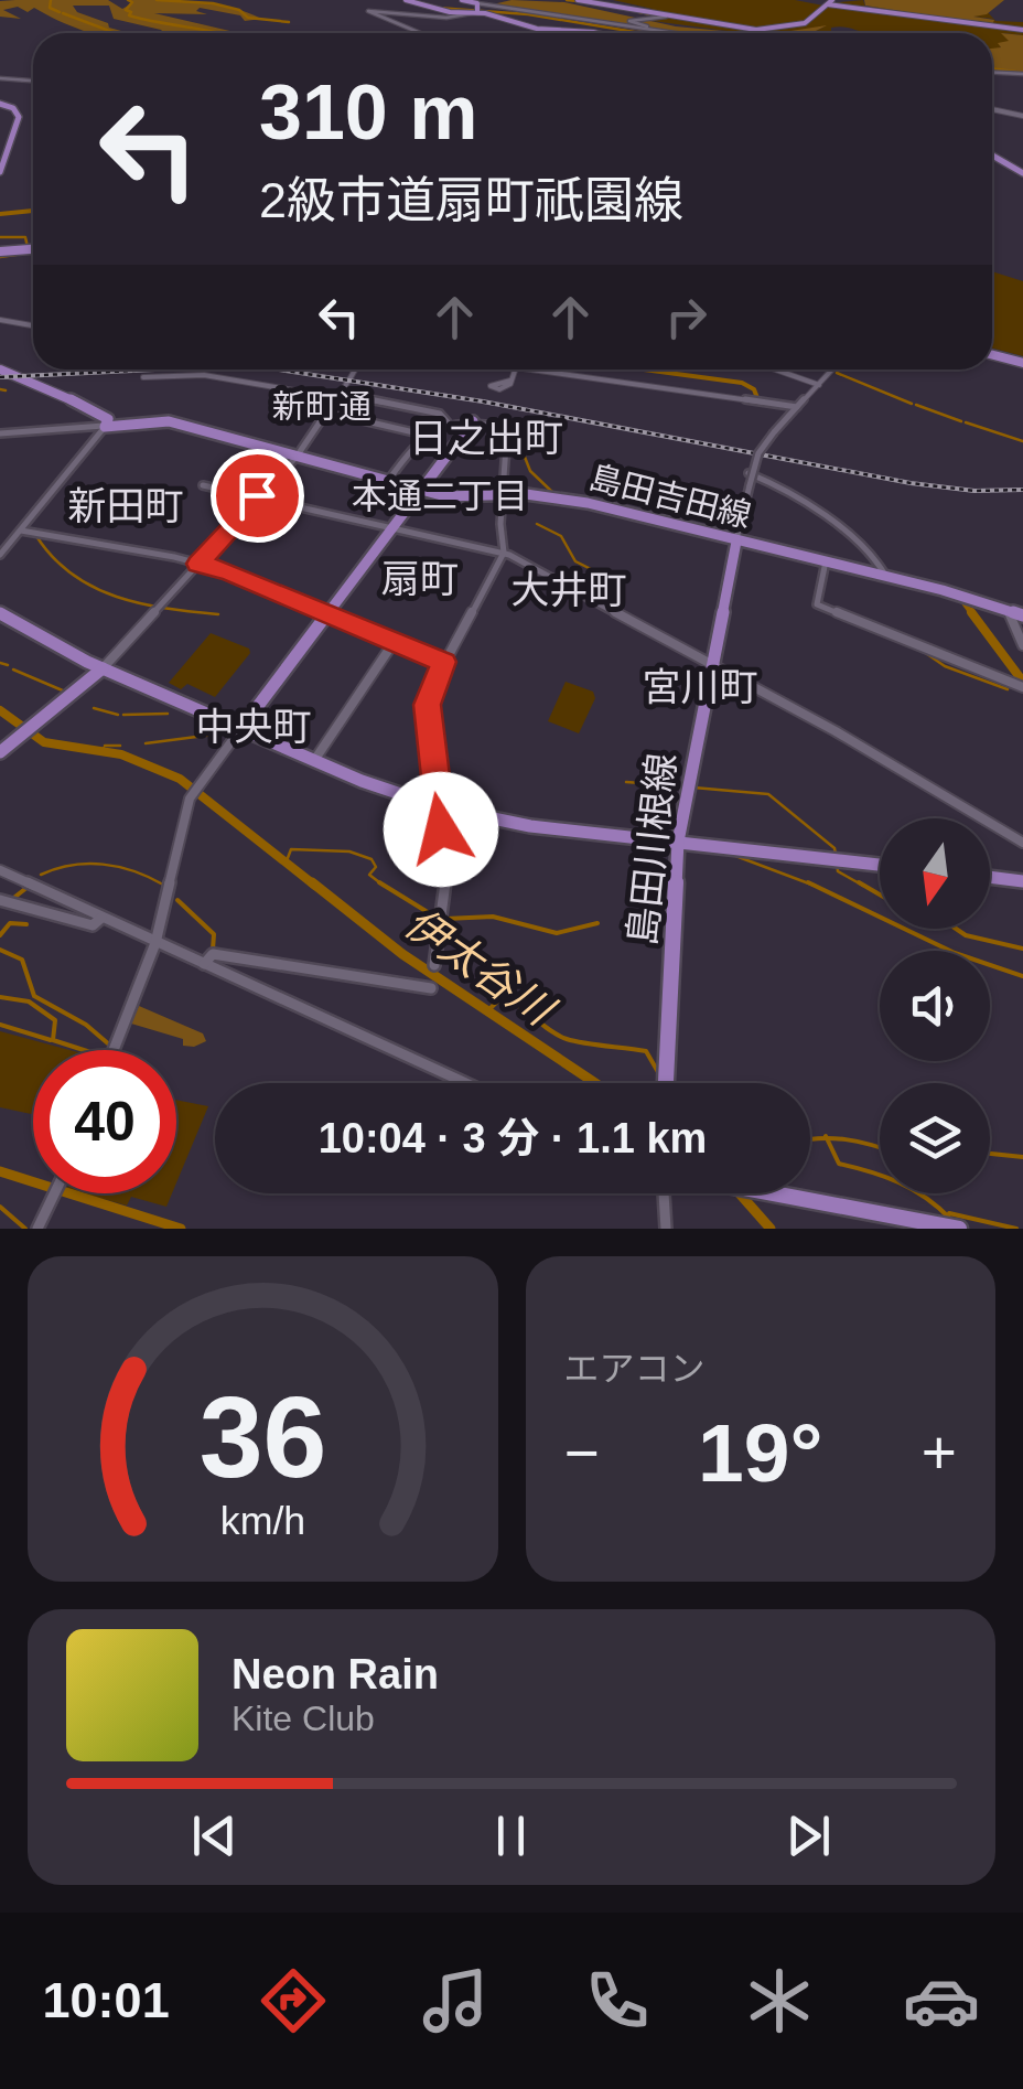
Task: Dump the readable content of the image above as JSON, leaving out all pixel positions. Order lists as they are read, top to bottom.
{
  "streets": {
    "main road": ["島田吉田線", "島田川根線"]
  },
  "crossings": [
    ["島田吉田線", "島田川根線"]
  ],
  "districts": [
    "新町通",
    "日之出町",
    "本通二丁目",
    "新田町",
    "扇町",
    "大井町",
    "宮川町",
    "中央町"
  ],
  "water": ["伊太谷川"],
  "north": "bottom",
  "page": {
    "turn": ["310 m", "2級市道扇町祇園線"],
    "limit": "40",
    "trip": "10:04 · 3 分 · 1.1 km",
    "tile": "エアコン",
    "heat": ["−", "19°", "+"],
    "song": ["Neon Rain", "Kite Club"],
    "tabs": "10:01",
    "gauge": ["36", "km/h"]
  }
}
